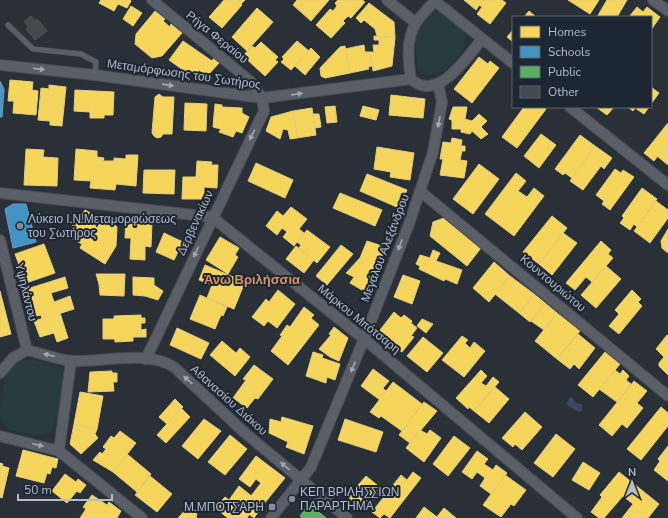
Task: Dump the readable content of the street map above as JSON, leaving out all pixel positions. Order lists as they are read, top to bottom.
{
  "streets": {
    "street": [
      "Ρήγα Φεραίου",
      "Μεταμόρφωσης του Σωτήρος",
      "Δερβενακίων",
      "Μεγάλου Αλεξάνδρου",
      "Κουντουριώτου",
      "Υψηλάντου",
      "Μάρκου Μπότσαρη",
      "Αθανασίου Διάκου"
    ]
  },
  "crossings": [
    ["Ρήγα Φεραίου", "Μεταμόρφωσης του Σωτήρος"],
    ["Ρήγα Φεραίου", "Δερβενακίων"],
    ["Μεταμόρφωσης του Σωτήρος", "Δερβενακίων"],
    ["Δερβενακίων", "Μάρκου Μπότσαρη"],
    ["Δερβενακίων", "Αθανασίου Διάκου"],
    ["Μεγάλου Αλεξάνδρου", "Κουντουριώτου"],
    ["Μεγάλου Αλεξάνδρου", "Μάρκου Μπότσαρη"],
    ["Μεγάλου Αλεξάνδρου", "Αθανασίου Διάκου"],
    ["Υψηλάντου", "Αθανασίου Διάκου"]
  ],
  "one_way": [
    "Μεταμόρφωσης του Σωτήρος",
    "Δερβενακίων",
    "Μεγάλου Αλεξάνδρου",
    "Αθανασίου Διάκου"
  ],
  "districts": ["Άνω Βριλήσσια"],
  "places": {
    "other": ["Λύκειο Ι.Ν.Μεταμορφώσεως του Σωτήρος", "ΚΕΠ ΒΡΙΛΗΣΣΙΩΝ ΠΑΡΑΡΤΗΜΑ"],
    "transit": ["Μ.ΜΠΟΤΣΑΡΗ"]
  },
  "legend": [
    "Homes",
    "Schools",
    "Public",
    "Other"
  ],
  "scale_bar": "50 m",
  "north": "top"
}
